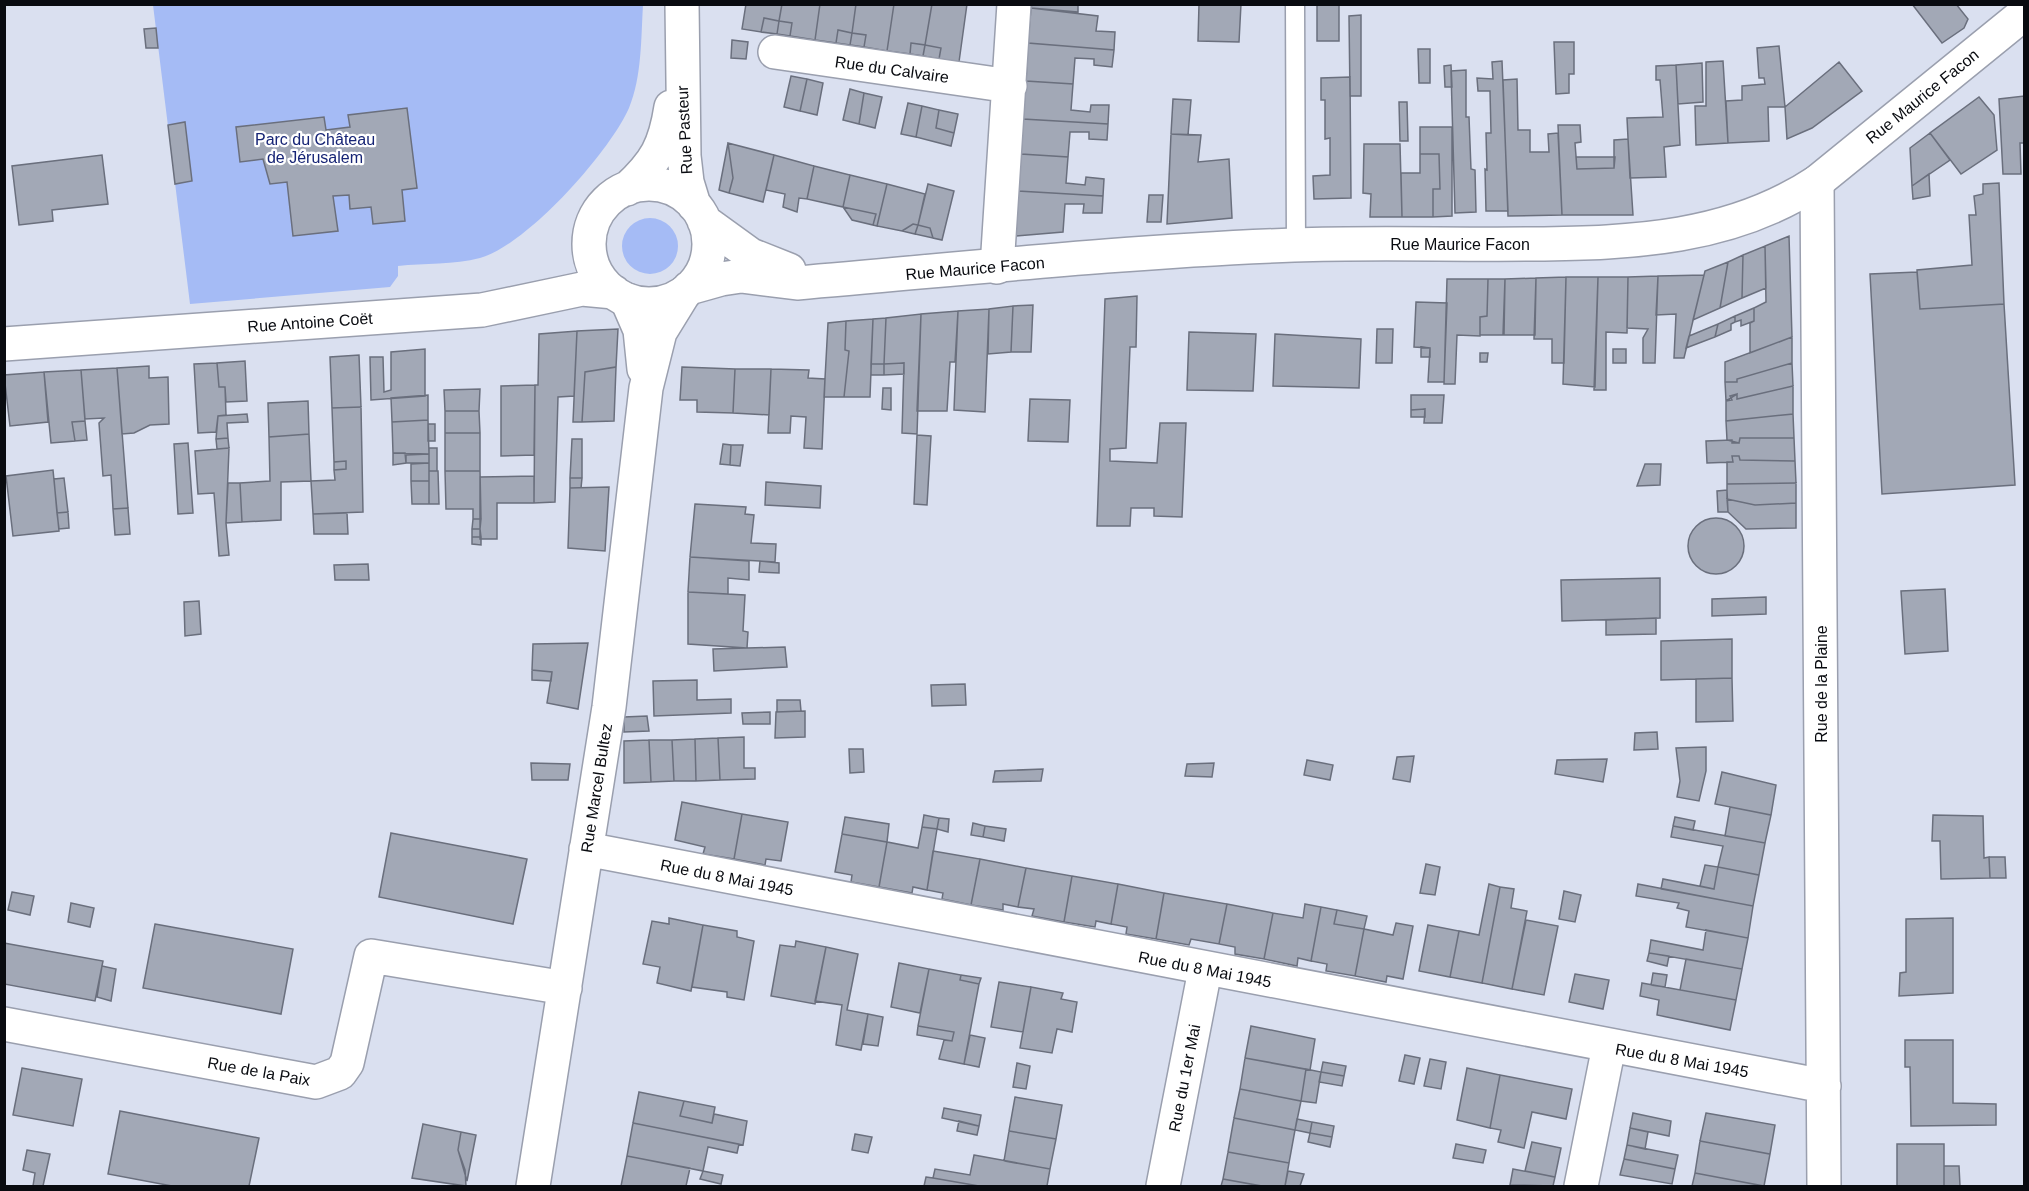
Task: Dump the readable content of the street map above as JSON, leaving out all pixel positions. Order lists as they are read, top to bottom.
{
  "streets": {
    "street": [
      "Rue du Calvaire",
      "Rue Maurice Facon",
      "Rue Pasteur",
      "Rue Antoine Coët",
      "Rue de la Plaine",
      "Rue Marcel Bultez",
      "Rue du 8 Mai 1945",
      "Rue de la Paix",
      "Rue du 1er Mai"
    ]
  },
  "crossings": [
    ["Rue Maurice Facon", "Rue Pasteur"],
    ["Rue Maurice Facon", "Rue Antoine Coët"],
    ["Rue Maurice Facon", "Rue de la Plaine"],
    ["Rue Maurice Facon", "Rue Marcel Bultez"],
    ["Rue Pasteur", "Rue Antoine Coët"],
    ["Rue Pasteur", "Rue Marcel Bultez"],
    ["Rue Antoine Coët", "Rue Marcel Bultez"],
    ["Rue de la Plaine", "Rue du 8 Mai 1945"],
    ["Rue Marcel Bultez", "Rue du 8 Mai 1945"],
    ["Rue Marcel Bultez", "Rue de la Paix"],
    ["Rue du 8 Mai 1945", "Rue du 1er Mai"]
  ],
  "parks": ["Parc du Château de Jérusalem"]
}
